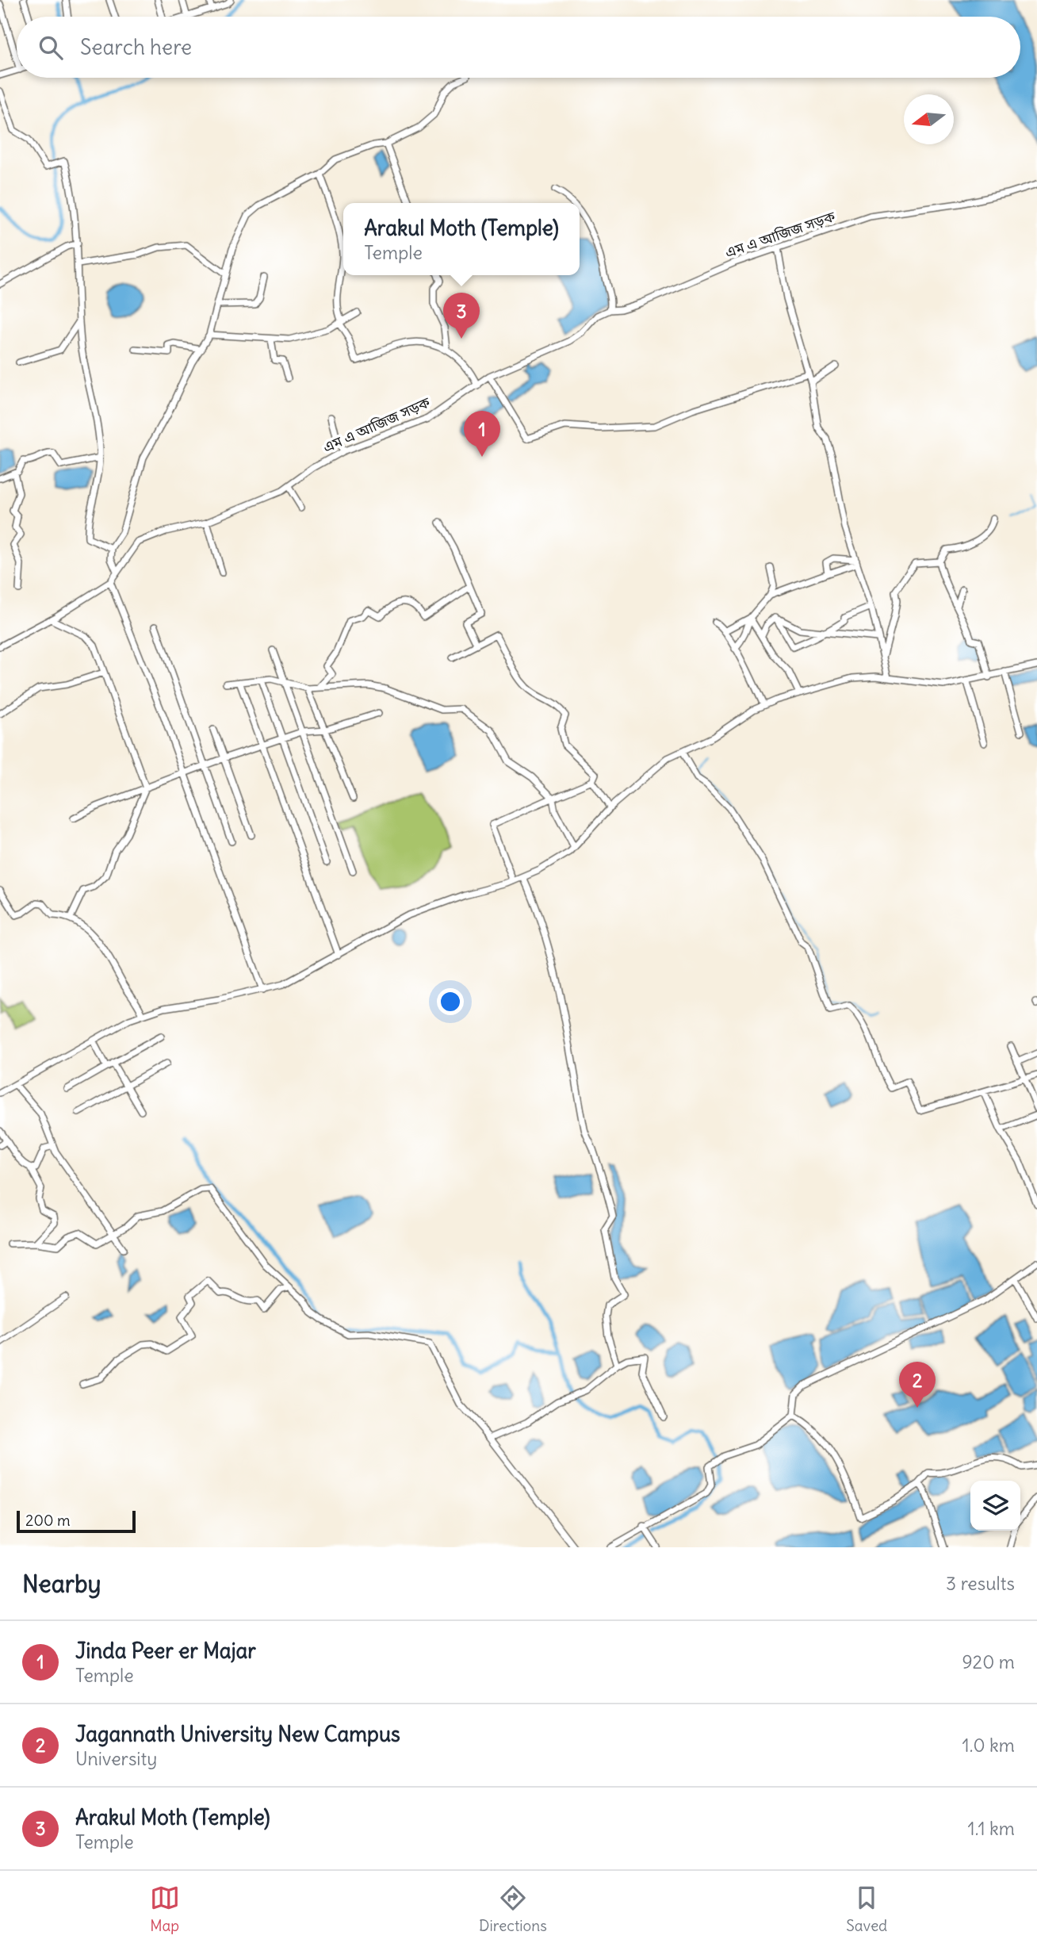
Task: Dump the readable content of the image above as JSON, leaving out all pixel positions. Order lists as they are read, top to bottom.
{
  "streets": {
    "street": ["এম এ আজিজ সড়ক"]
  },
  "scale_bar": "200 m",
  "north": "left",
  "page": {
    "search": "Search here",
    "popup": ["Arakul Moth (Temple)", "Temple"],
    "pins": ["3", "1", "2"],
    "scale": "200 m",
    "heading": ["Nearby", "3 results"],
    "list": [
      {
        "mark": "1",
        "name": "Jinda Peer er Majar",
        "note": "Temple",
        "value": "920 m"
      },
      {
        "mark": "2",
        "name": "Jagannath University New Campus",
        "note": "University",
        "value": "1.0 km"
      },
      {
        "mark": "3",
        "name": "Arakul Moth (Temple)",
        "note": "Temple",
        "value": "1.1 km"
      }
    ],
    "nav": ["Map", "Directions", "Saved"]
  }
}
